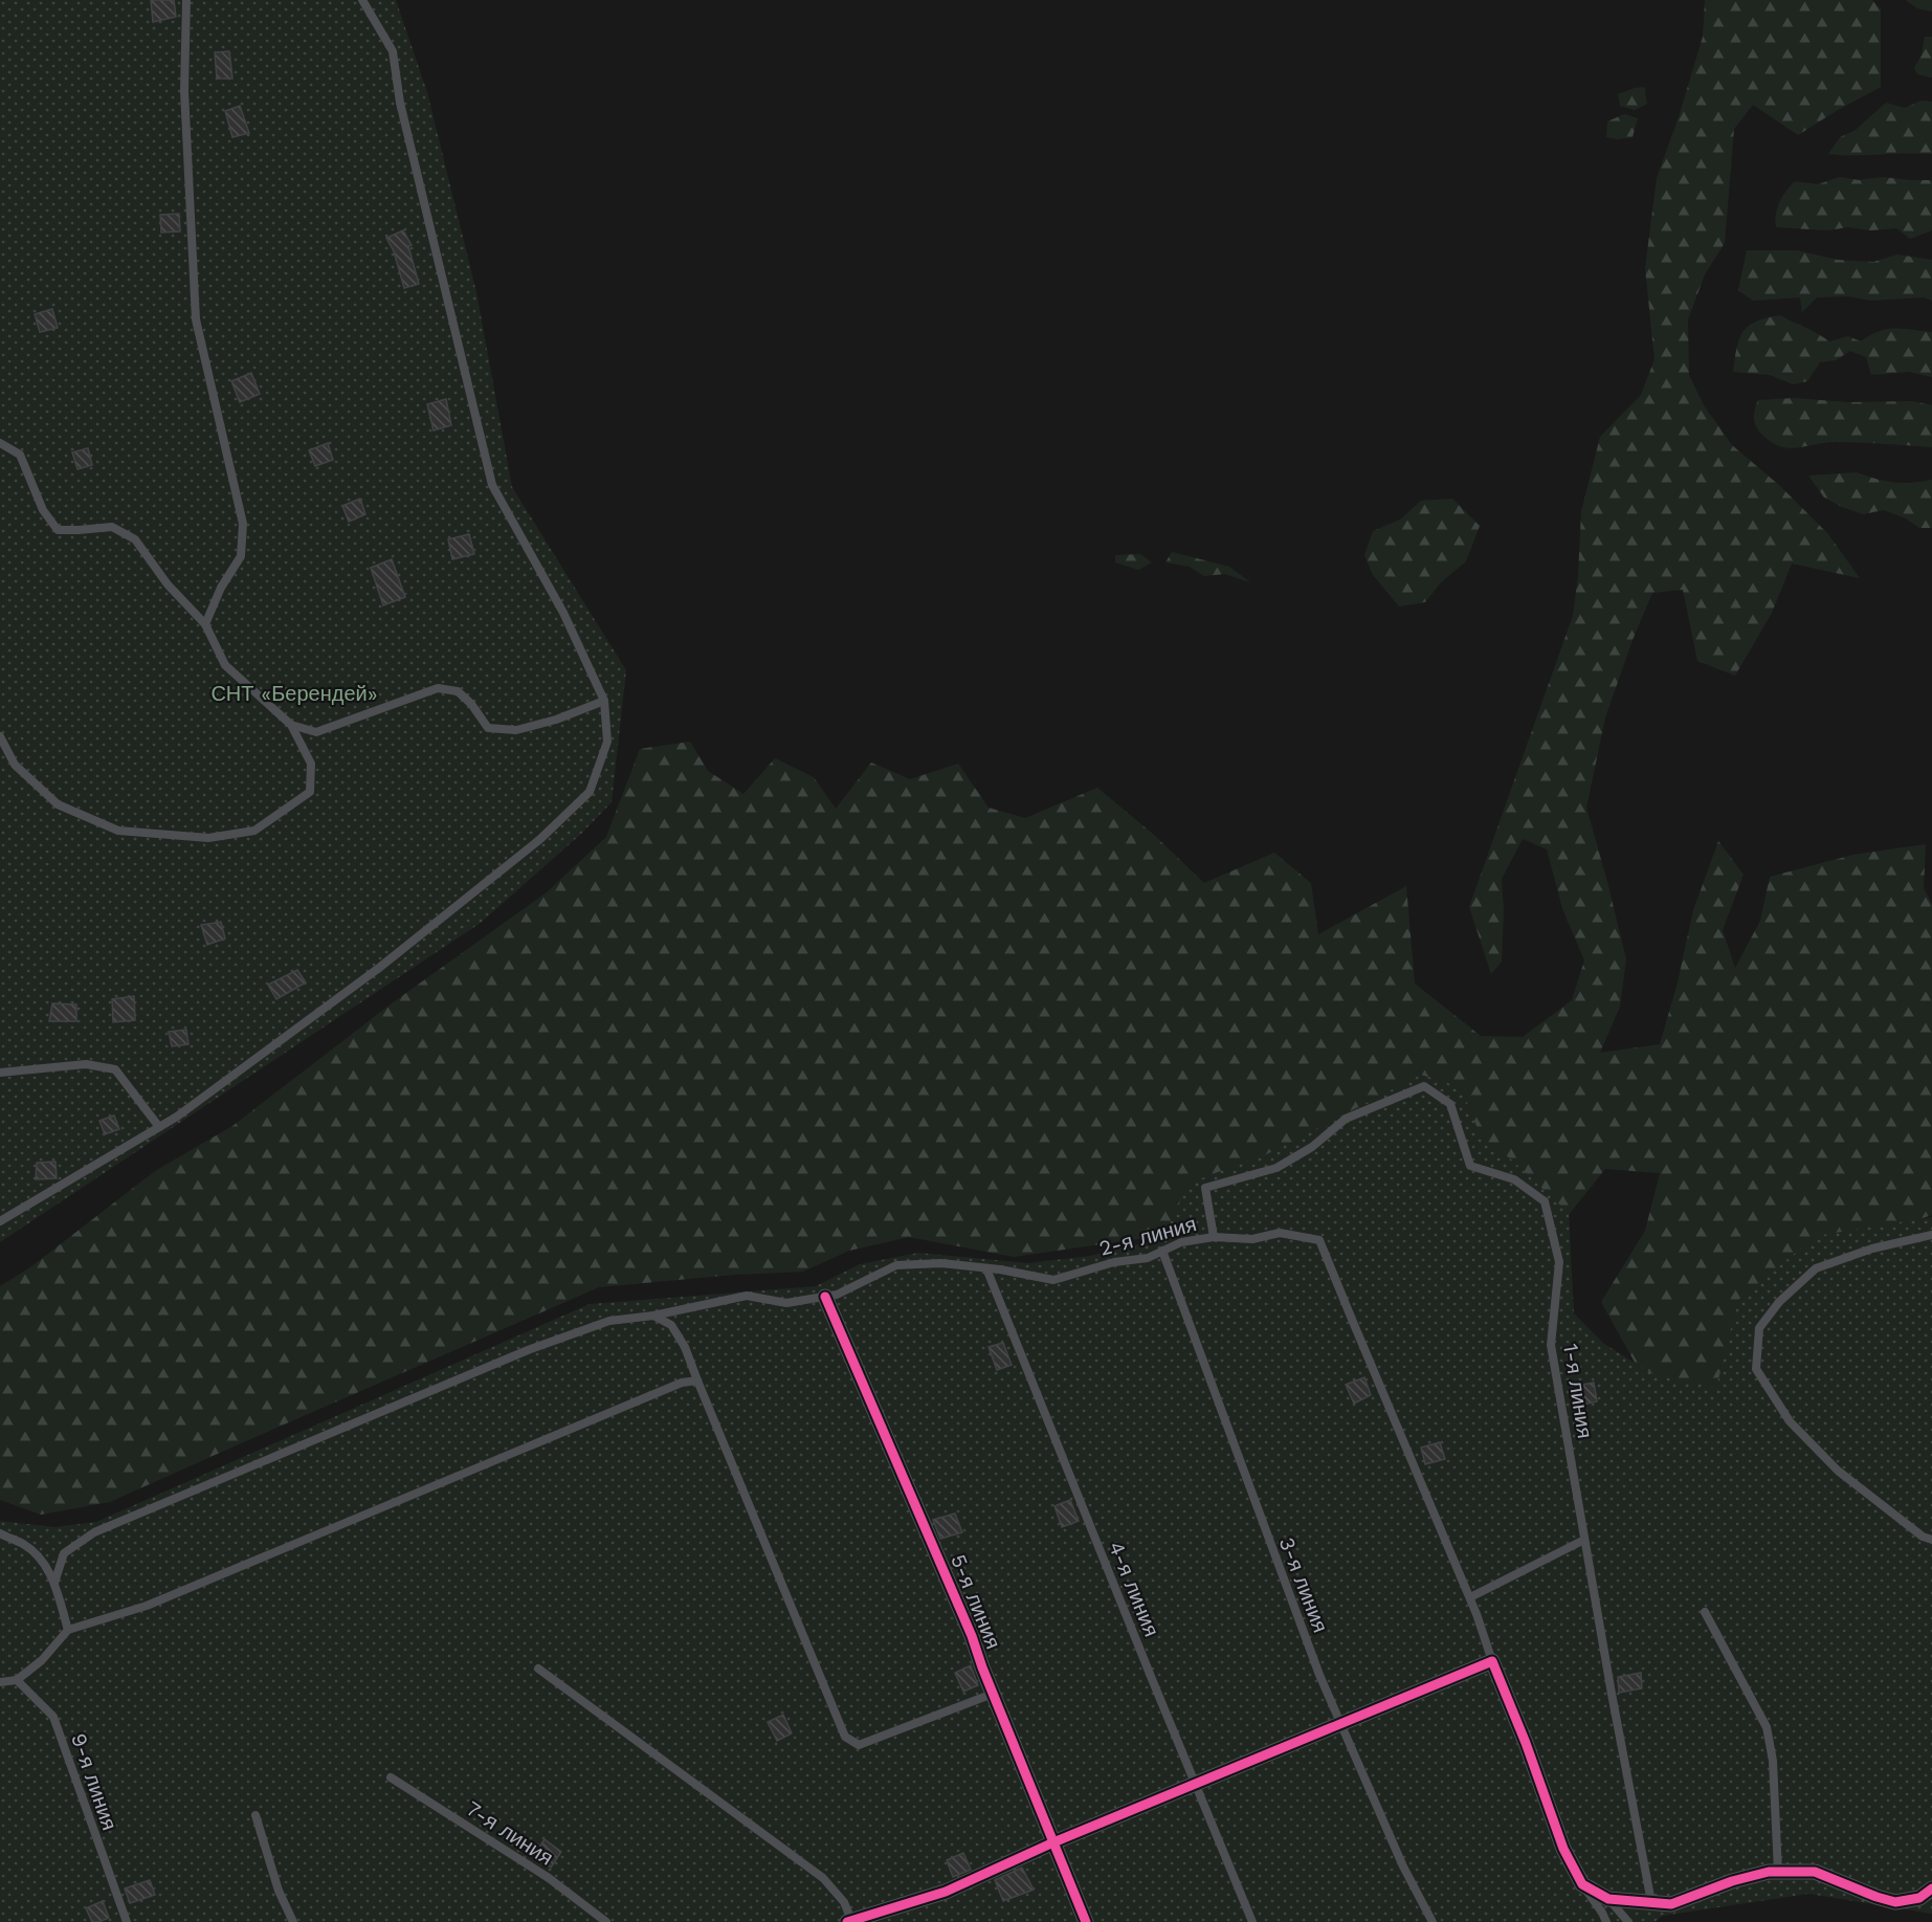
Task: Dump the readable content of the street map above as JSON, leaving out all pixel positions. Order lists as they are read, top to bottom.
{
  "streets": {
    "street": ["5-я линия"],
    "lane": [
      "2-я линия",
      "1-я линия",
      "3-я линия",
      "4-я линия",
      "9-я линия",
      "7-я линия"
    ]
  },
  "crossings": [
    ["2-я линия", "1-я линия"],
    ["2-я линия", "3-я линия"],
    ["2-я линия", "4-я линия"],
    ["2-я линия", "5-я линия"]
  ],
  "parks": ["СНТ «Берендей»"]
}
